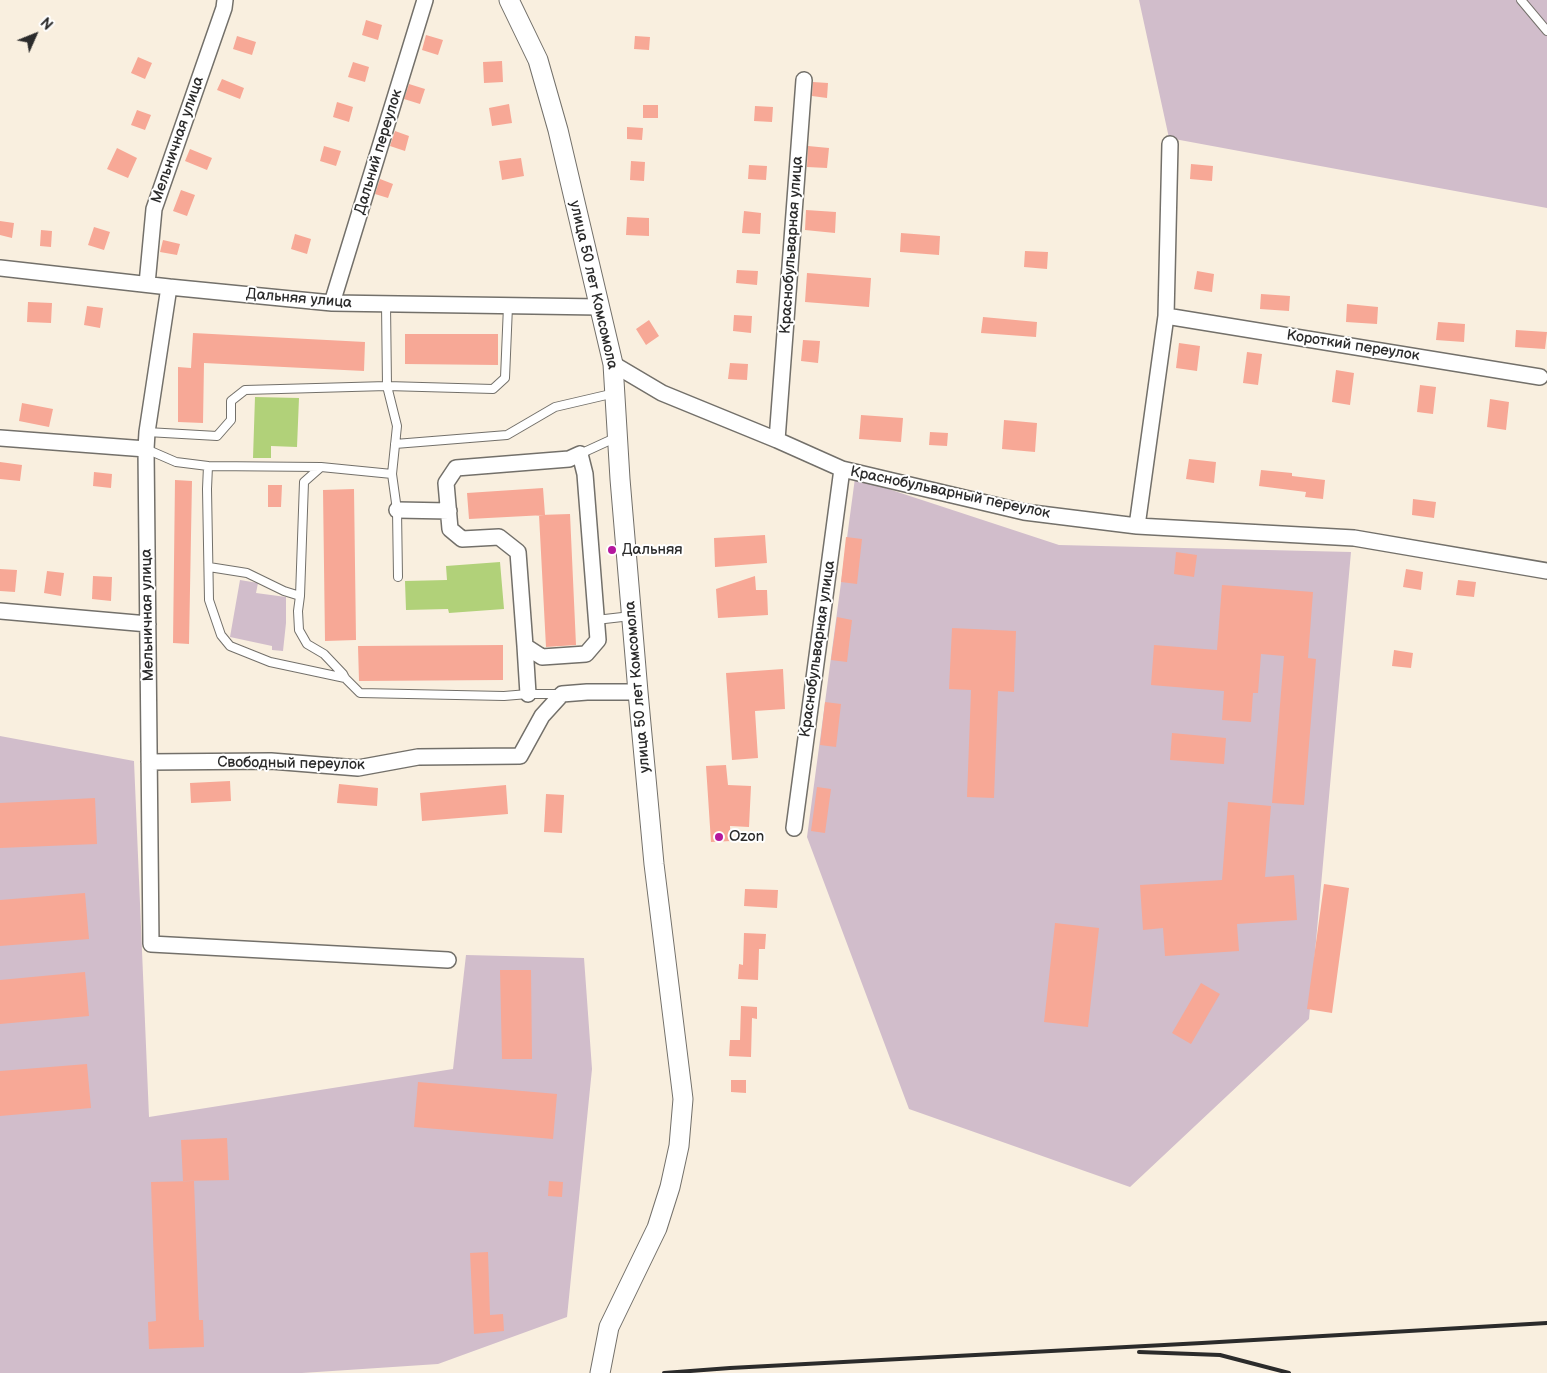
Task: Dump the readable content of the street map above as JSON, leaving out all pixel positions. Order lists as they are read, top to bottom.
{
  "streets": {
    "street": [
      "Мельничная улица",
      "Дальний переулок",
      "Краснобульварная улица",
      "улица 50 лет Комсомола",
      "Дальняя улица",
      "Короткий переулок",
      "Краснобульварный переулок",
      "Свободный переулок"
    ]
  },
  "crossings": [
    ["Мельничная улица", "Дальняя улица"],
    ["Мельничная улица", "Свободный переулок"],
    ["Дальний переулок", "Дальняя улица"],
    ["Краснобульварная улица", "Краснобульварный переулок"],
    ["улица 50 лет Комсомола", "Дальняя улица"],
    ["улица 50 лет Комсомола", "Краснобульварный переулок"]
  ],
  "places": ["Дальняя", "Ozon"],
  "north": "top right"
}
